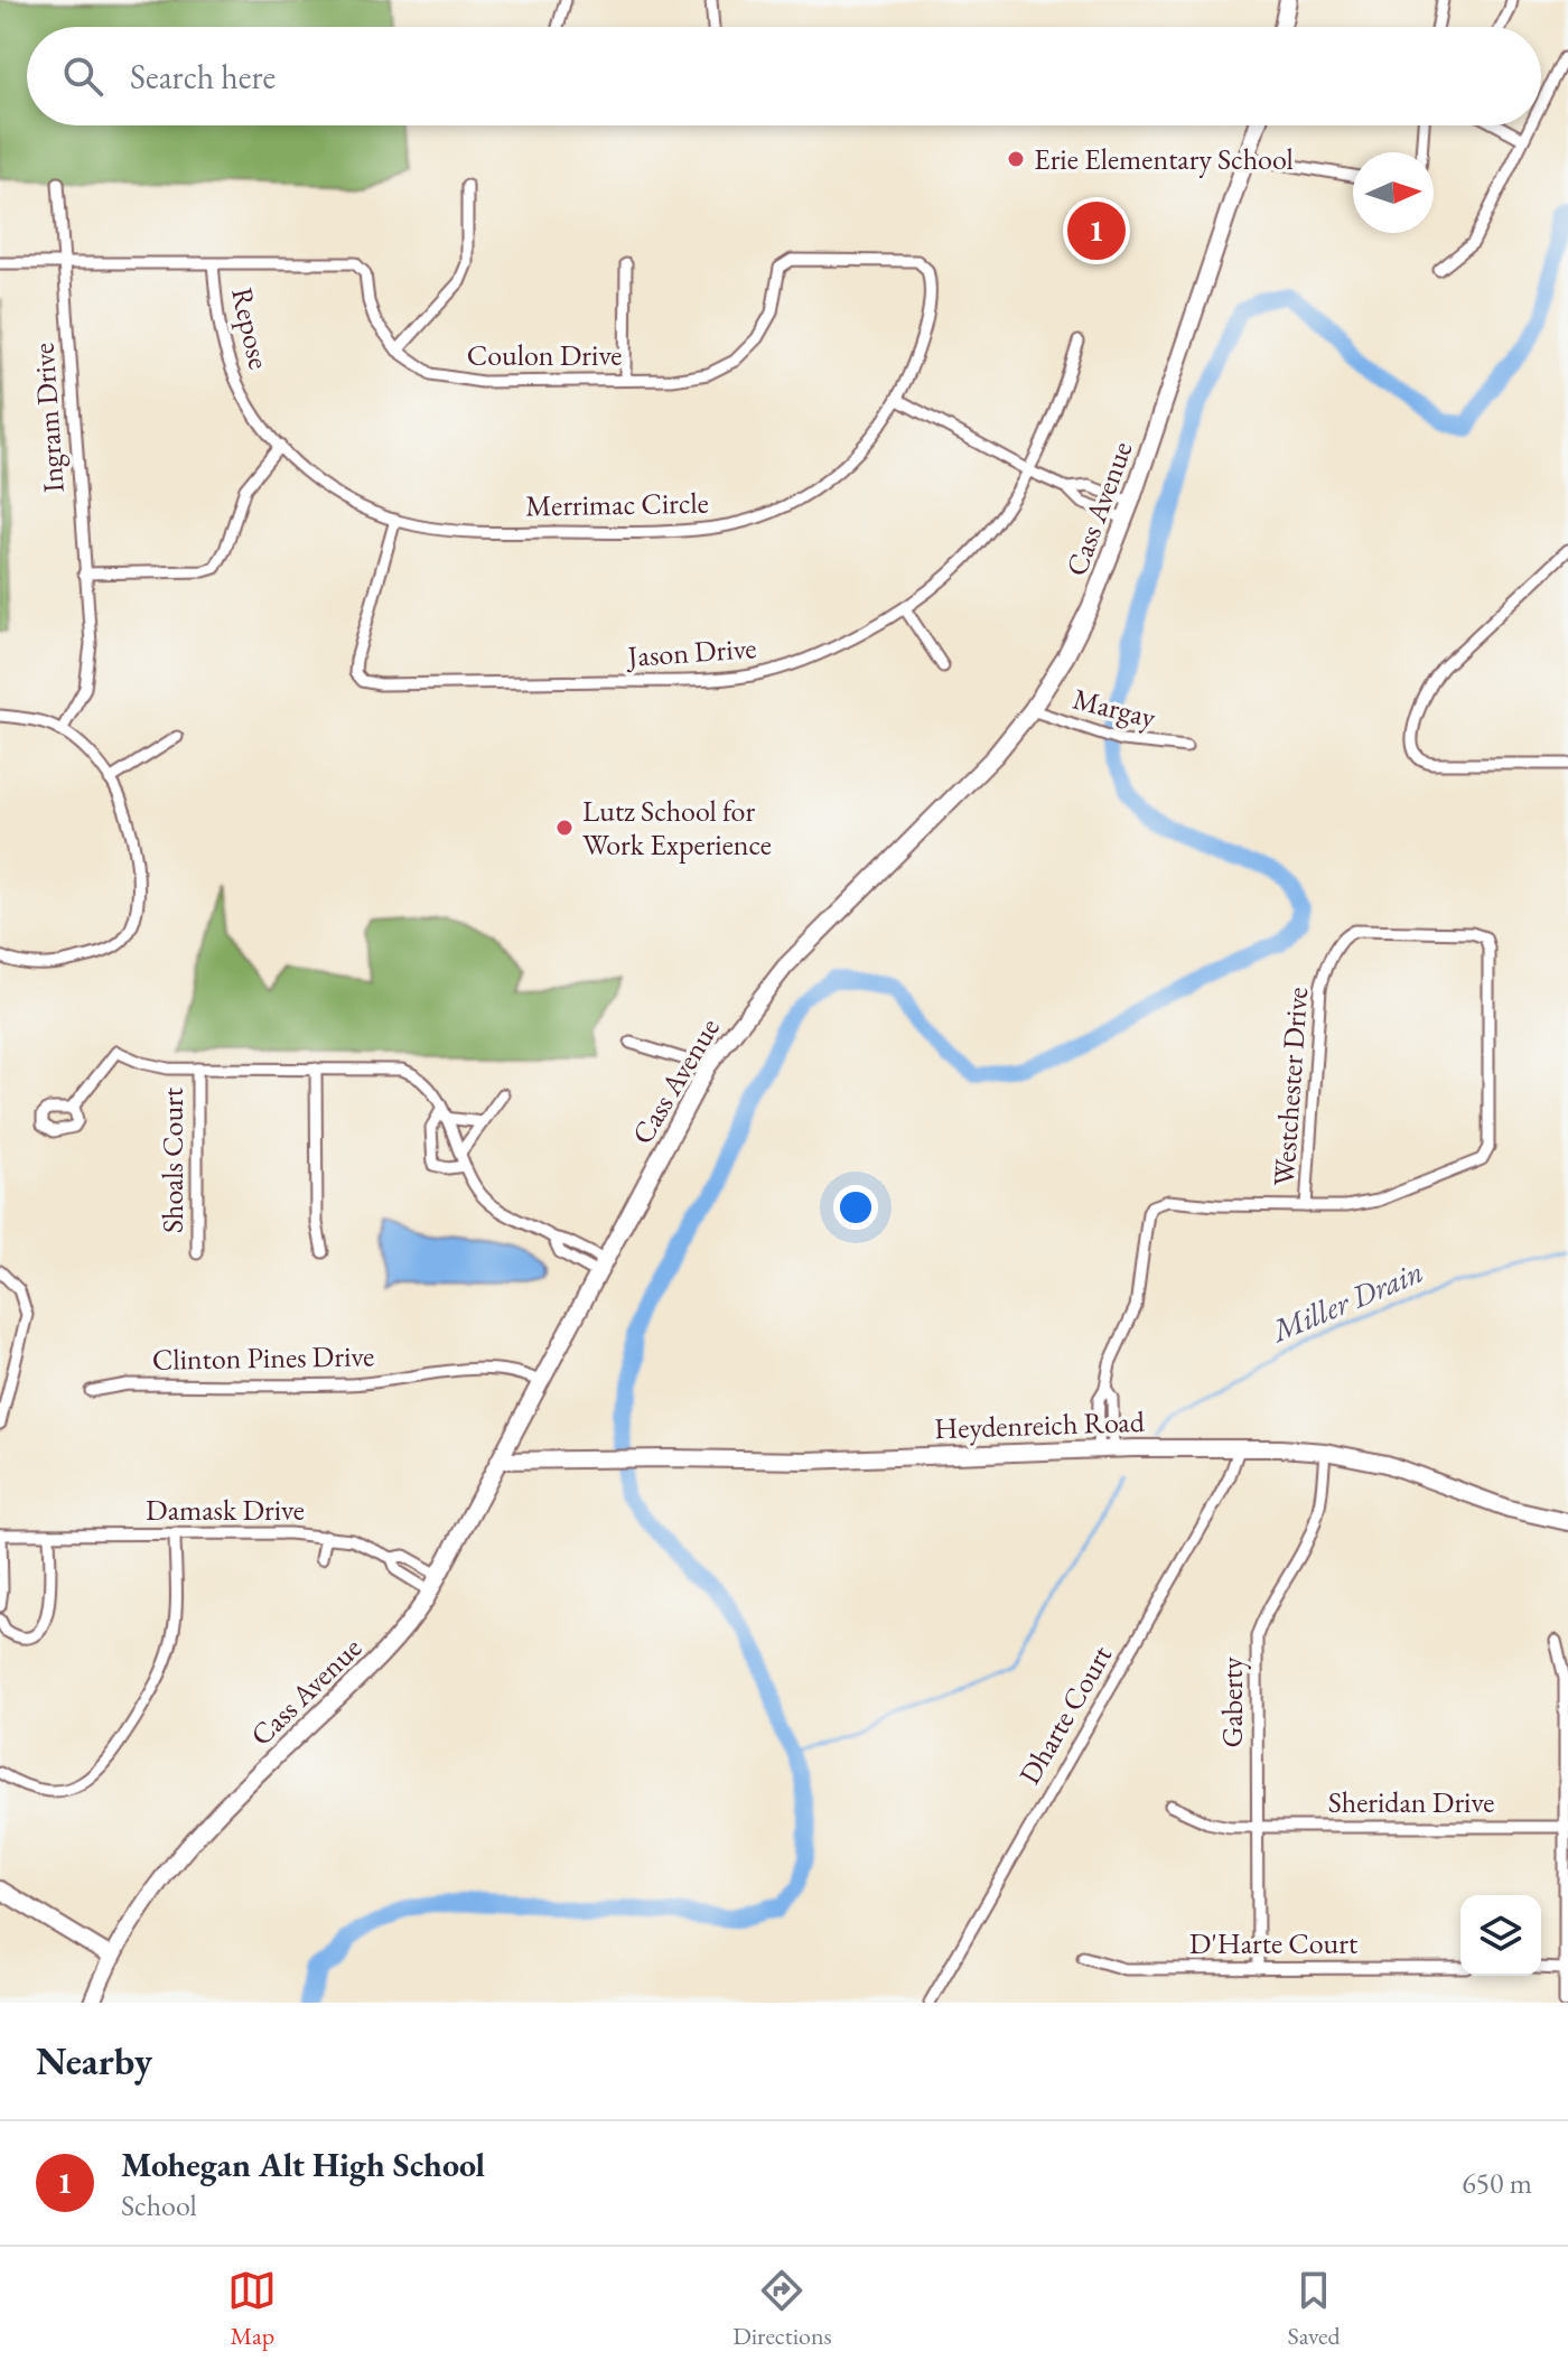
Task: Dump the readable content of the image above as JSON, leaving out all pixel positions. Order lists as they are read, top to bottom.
{
  "streets": {
    "main road": ["Cass Avenue", "Heydenreich Road"],
    "street": [
      "Repose",
      "Coulon Drive",
      "Ingram Drive",
      "Merrimac Circle",
      "Jason Drive",
      "Margay",
      "Westchester Drive",
      "Shoals Court",
      "Clinton Pines Drive",
      "Damask Drive",
      "Gaberty",
      "Dharte Court",
      "Sheridan Drive",
      "D'Harte Court"
    ]
  },
  "crossings": [
    ["Repose", "Coulon Drive"],
    ["Repose", "Merrimac Circle"],
    ["Coulon Drive", "Ingram Drive"],
    ["Coulon Drive", "Merrimac Circle"],
    ["Merrimac Circle", "Jason Drive"],
    ["Cass Avenue", "Margay"],
    ["Cass Avenue", "Clinton Pines Drive"],
    ["Cass Avenue", "Heydenreich Road"],
    ["Cass Avenue", "Damask Drive"],
    ["Westchester Drive", "Heydenreich Road"],
    ["Heydenreich Road", "Gaberty"],
    ["Heydenreich Road", "Dharte Court"],
    ["Gaberty", "Sheridan Drive"],
    ["Gaberty", "D'Harte Court"]
  ],
  "water": ["Miller Drain"],
  "places": ["Erie Elementary School", "Lutz School for Work Experience"],
  "north": "right",
  "page": {
    "search": "Search here",
    "pins": "1",
    "heading": "Nearby",
    "list": [
      {
        "mark": "1",
        "name": "Mohegan Alt High School",
        "note": "School",
        "value": "650 m"
      }
    ],
    "nav": ["Map", "Directions", "Saved"]
  }
}
